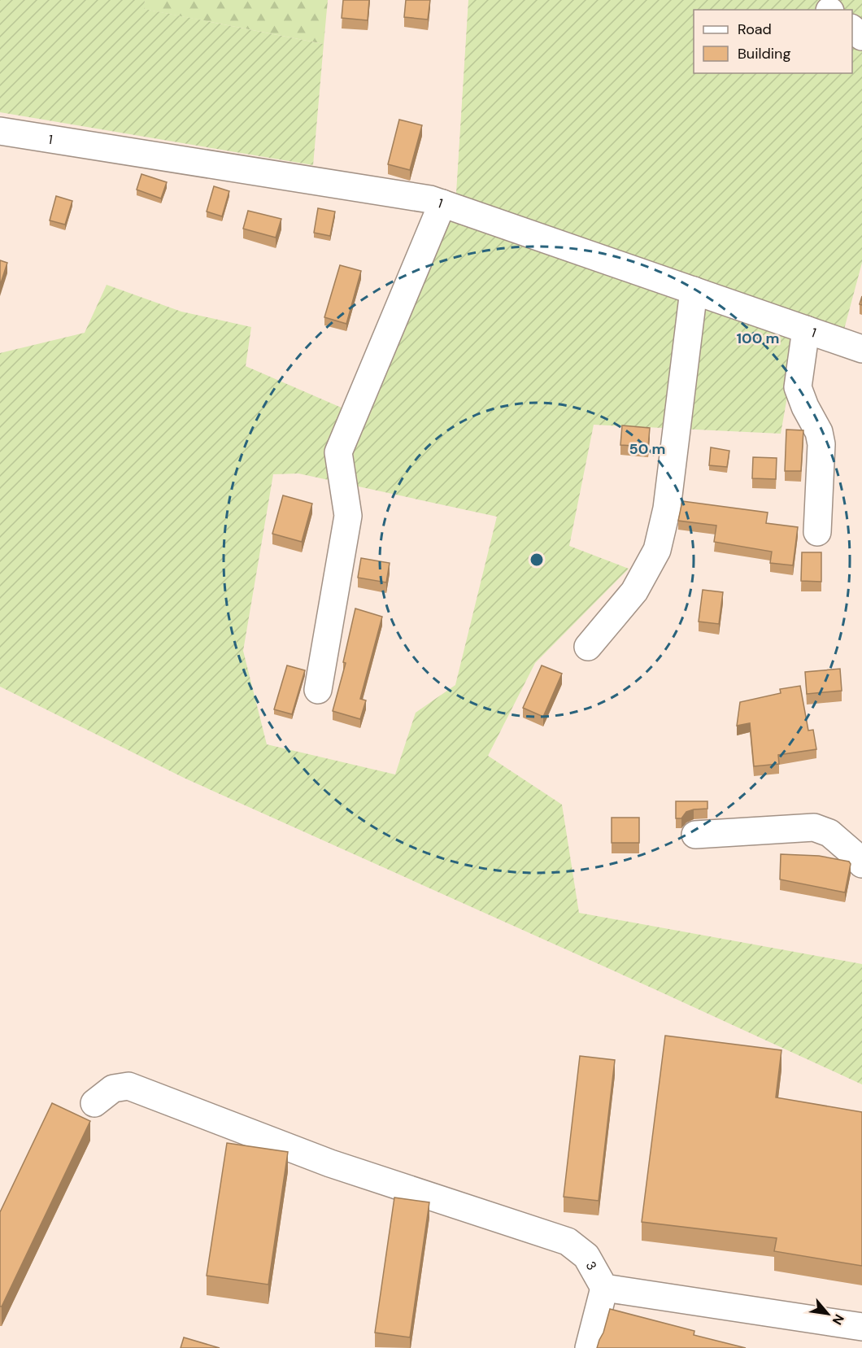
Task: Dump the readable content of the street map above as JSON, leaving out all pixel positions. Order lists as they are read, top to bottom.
{
  "streets": {
    "street": ["1", "3"]
  },
  "legend": ["Road", "Building"],
  "north": "bottom right",
  "rings": ["100 m", "50 m"]
}
